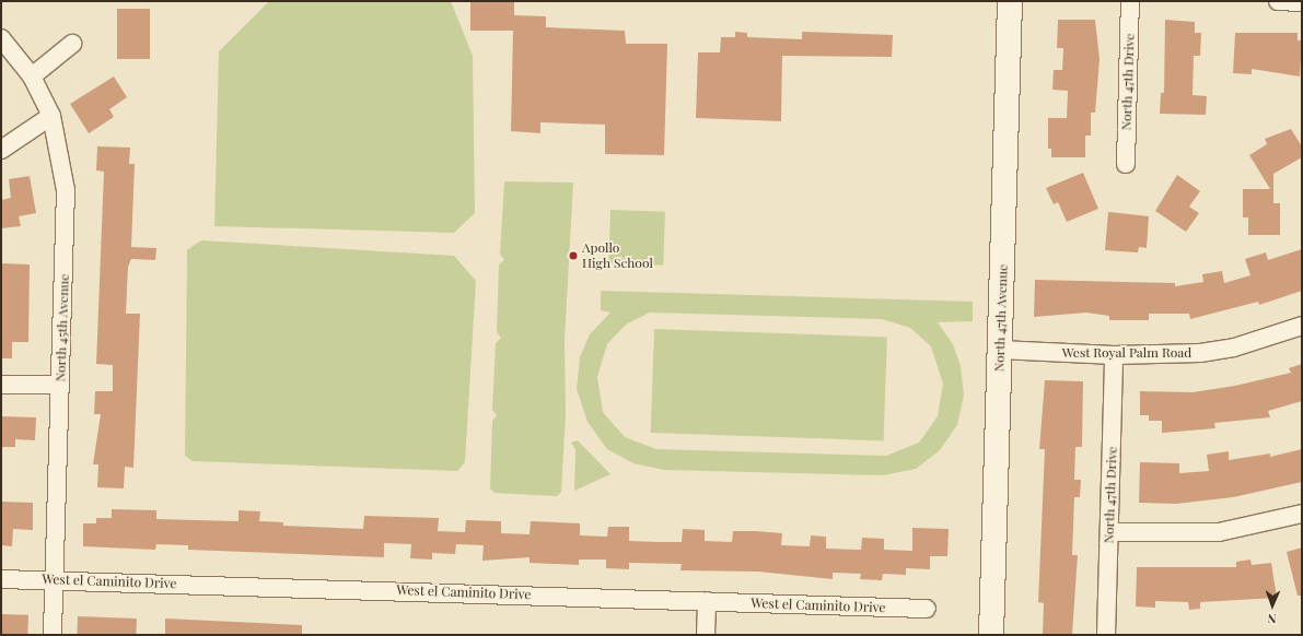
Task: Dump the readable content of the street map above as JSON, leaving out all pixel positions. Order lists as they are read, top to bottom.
{
  "streets": {
    "street": [
      "North 47th Drive",
      "North 47th Avenue",
      "North 45th Avenue",
      "West Royal Palm Road",
      "West el Caminito Drive"
    ]
  },
  "crossings": [
    ["North 47th Drive", "West Royal Palm Road"],
    ["North 47th Avenue", "West Royal Palm Road"],
    ["North 45th Avenue", "West el Caminito Drive"]
  ],
  "places": ["Apollo High School"],
  "north": "bottom"
}
